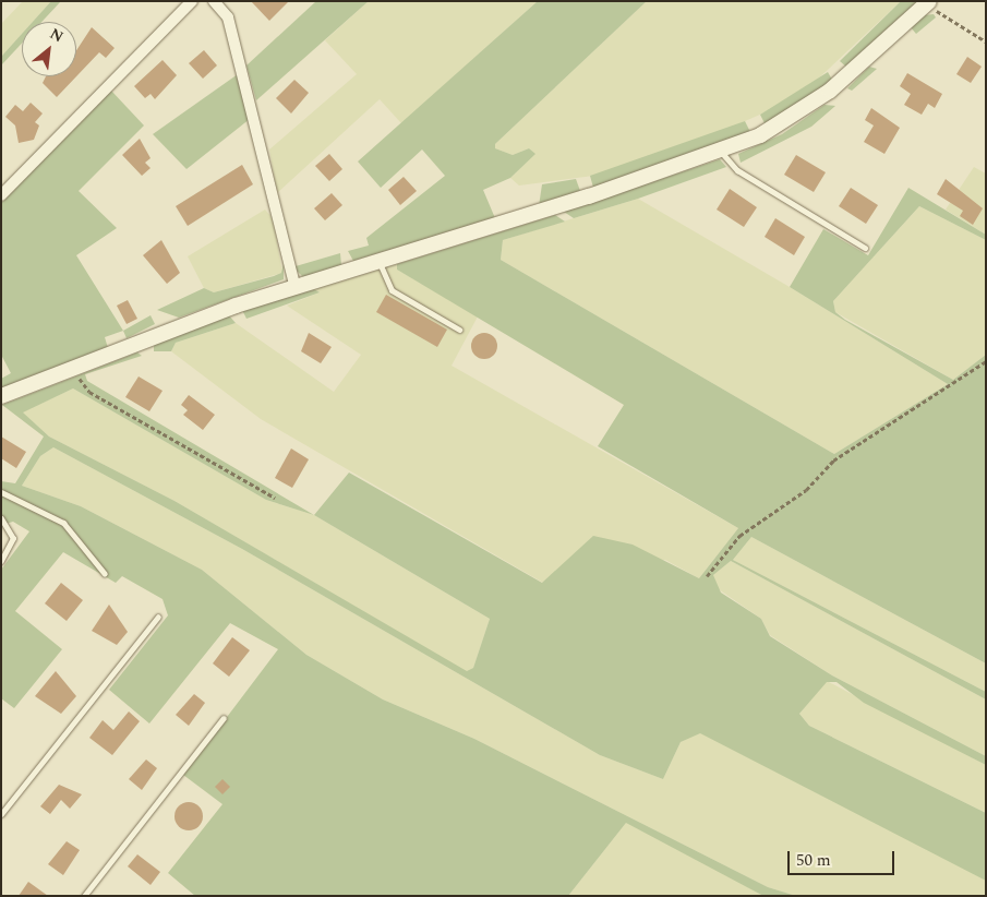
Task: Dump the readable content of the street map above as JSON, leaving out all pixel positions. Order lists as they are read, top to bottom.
{
  "scale_bar": "50 m",
  "north": "top right"
}
